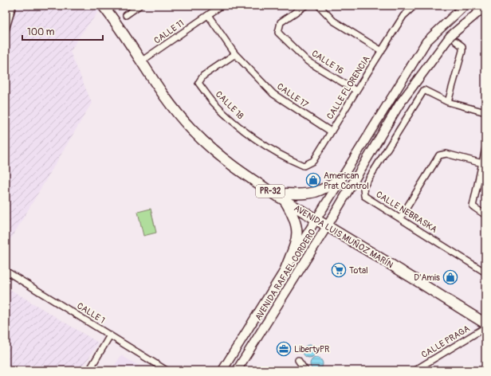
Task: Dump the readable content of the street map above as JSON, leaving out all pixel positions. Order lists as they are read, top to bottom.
{
  "streets": {
    "main road": ["PR-32", "AVENIDA LUIS MUÑOZ MARÍN", "AVENIDA RAFAEL CORDERO"],
    "street": [
      "CALLE 11",
      "CALLE 16",
      "CALLE FLORENCIA",
      "CALLE 17",
      "CALLE 18",
      "CALLE NEBRASKA",
      "CALLE 1",
      "CALLE PRAGA"
    ]
  },
  "crossings": [
    ["CALLE 11", "CALLE 17"],
    ["CALLE 11", "AVENIDA LUIS MUÑOZ MARÍN"],
    ["CALLE 16", "CALLE FLORENCIA"],
    ["CALLE FLORENCIA", "CALLE 17"],
    ["CALLE FLORENCIA", "CALLE 18"],
    ["CALLE 17", "CALLE 18"],
    ["AVENIDA LUIS MUÑOZ MARÍN", "AVENIDA RAFAEL CORDERO"]
  ],
  "places": {
    "shop": ["American Prat Control", "D'Amis"],
    "supermarket": ["Total"],
    "office": ["LibertyPR"]
  },
  "scale_bar": "100 m"
}
